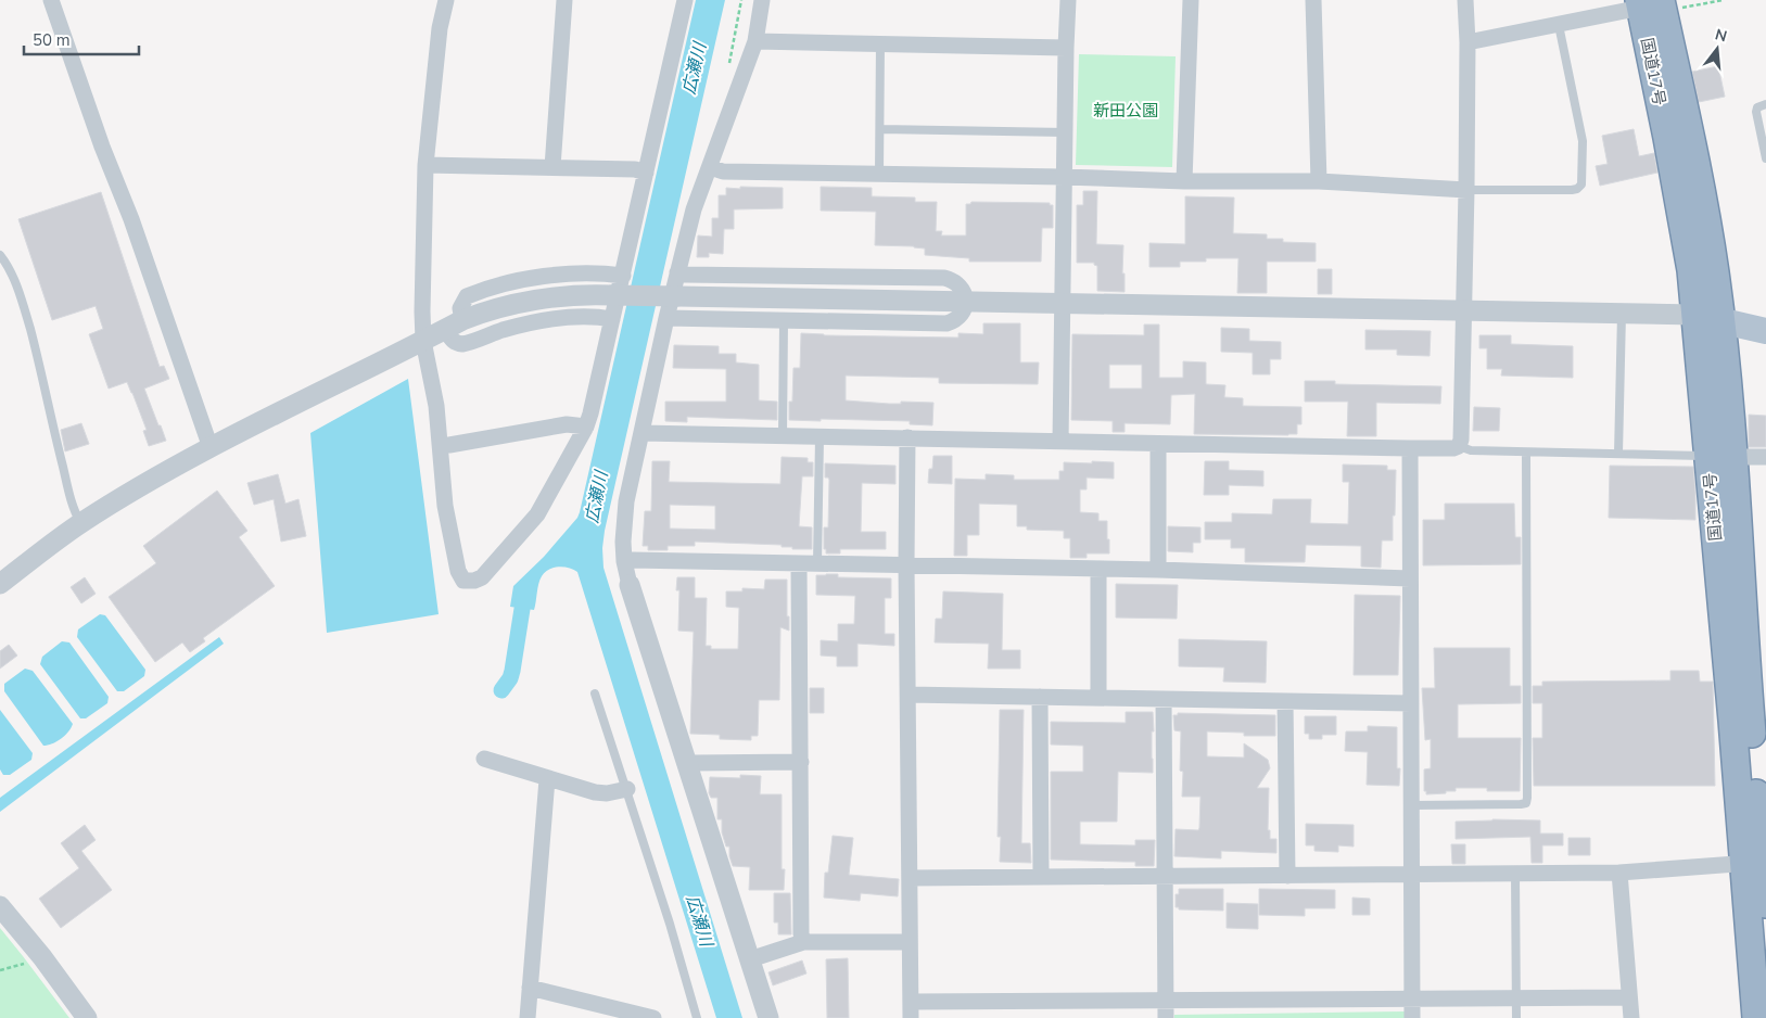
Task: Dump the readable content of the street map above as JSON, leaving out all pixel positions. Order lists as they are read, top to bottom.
{
  "streets": {
    "highway": ["国道17号"]
  },
  "water": ["広瀬川"],
  "parks": ["新田公園"],
  "scale_bar": "50 m",
  "north": "top"
}
